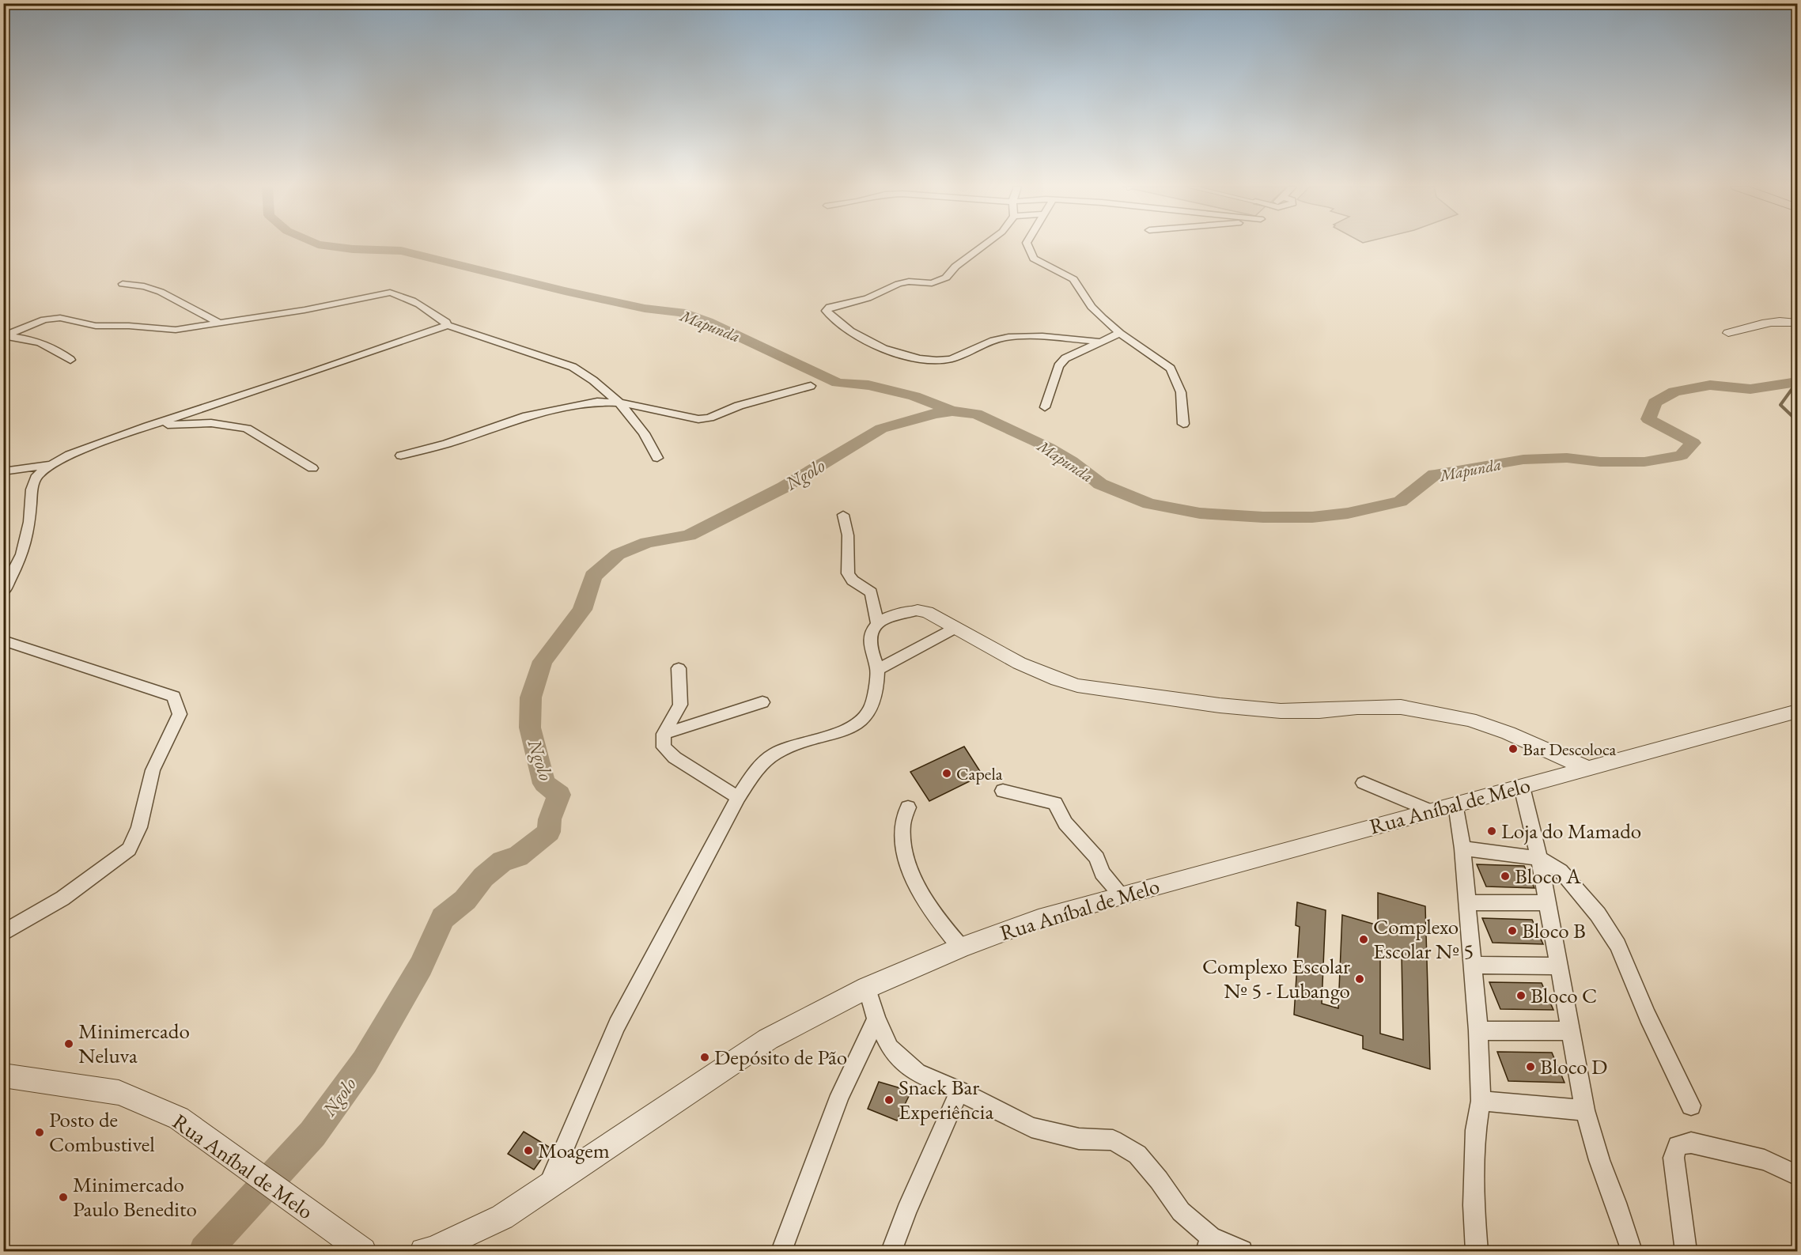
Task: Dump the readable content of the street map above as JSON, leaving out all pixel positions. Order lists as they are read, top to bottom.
{
  "streets": {
    "street": ["Rua Aníbal de Melo"]
  },
  "water": ["Mapunda", "Ngolo"],
  "places": [
    "Bar Descoloca",
    "Capela",
    "Loja do Mamado",
    "Bloco A",
    "Bloco B",
    "Complexo Escolar Nº 5",
    "Complexo Escolar Nº 5 - Lubango",
    "Bloco C",
    "Minimercado Neluva",
    "Depósito de Pão",
    "Bloco D",
    "Snack Bar Experiência",
    "Posto de Combustivel",
    "Moagem",
    "Minimercado Paulo Benedito"
  ]
}
